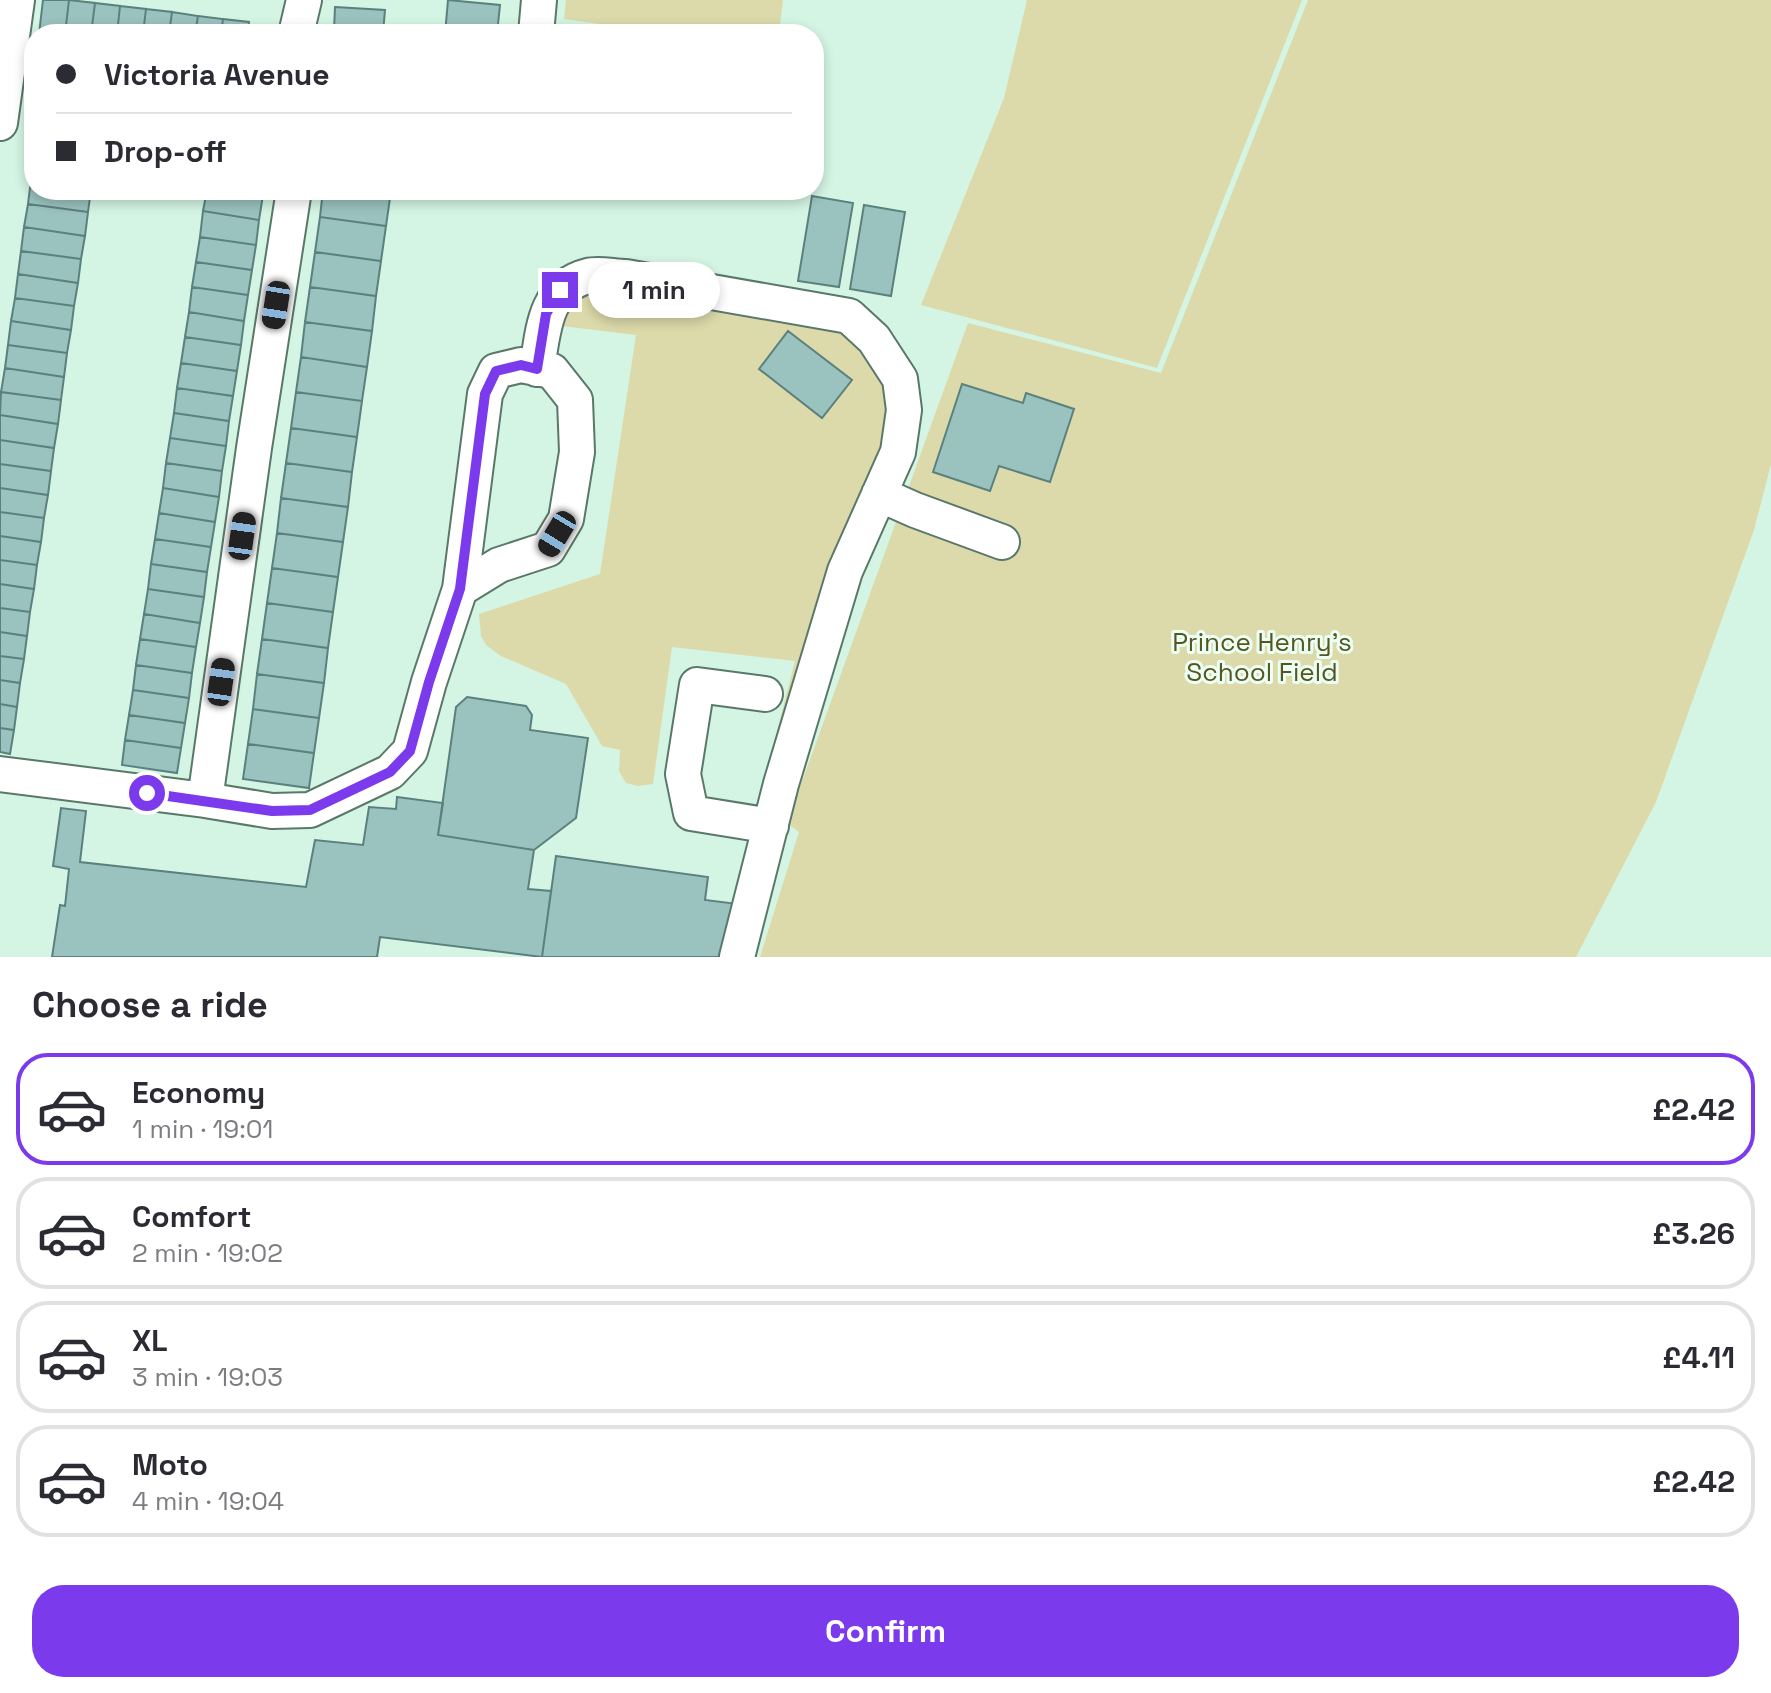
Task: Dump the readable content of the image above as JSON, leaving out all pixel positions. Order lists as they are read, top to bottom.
{
  "parks": ["Prince Henry's School Field"],
  "page": {
    "banner": ["Victoria Avenue", "Drop-off"],
    "bubble": "1 min",
    "heading": "Choose a ride",
    "list": [
      {
        "name": "Economy",
        "note": "1 min · 19:01",
        "value": "£2.42"
      },
      {
        "name": "Comfort",
        "note": "2 min · 19:02",
        "value": "£3.26"
      },
      {
        "name": "XL",
        "note": "3 min · 19:03",
        "value": "£4.11"
      },
      {
        "name": "Moto",
        "note": "4 min · 19:04",
        "value": "£2.42"
      }
    ],
    "buttons": "Confirm"
  }
}
